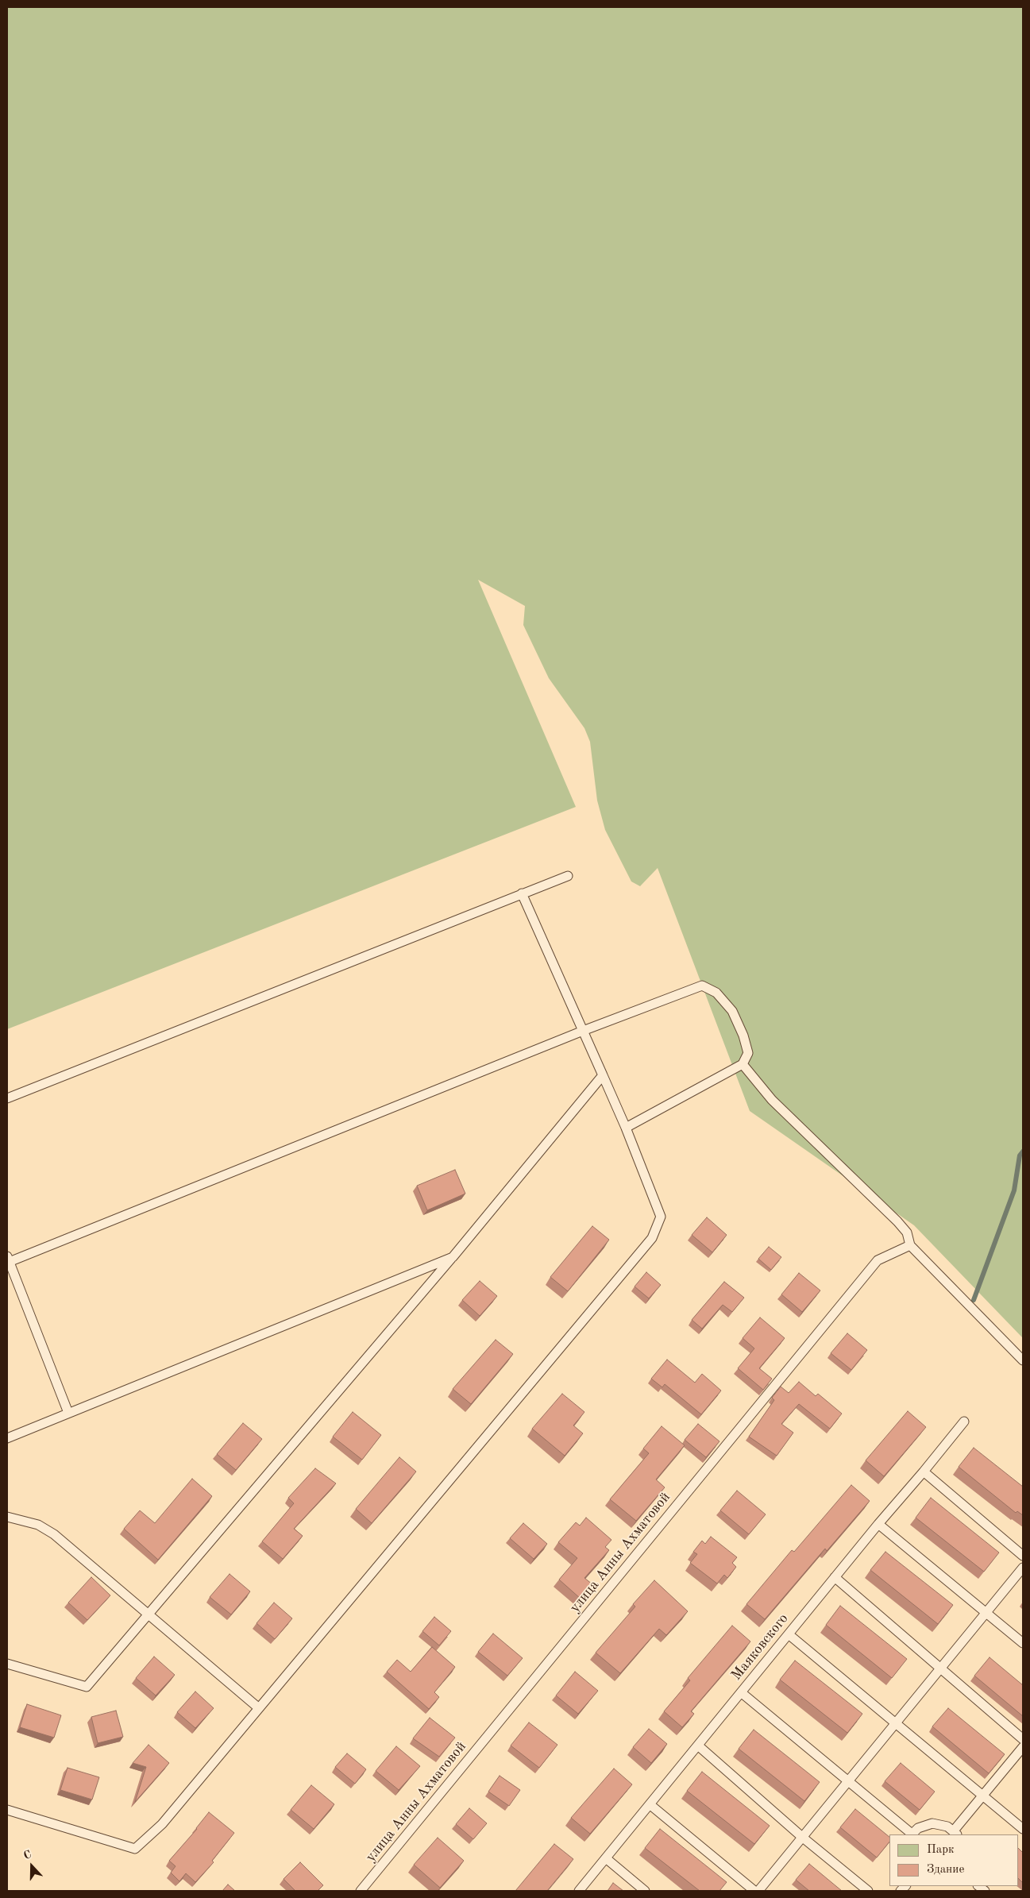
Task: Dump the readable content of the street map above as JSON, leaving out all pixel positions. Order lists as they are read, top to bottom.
{
  "streets": {
    "lane": ["улица Анны Ахматовой", "Маяковского"]
  },
  "legend": ["Парк", "Здание"],
  "north": "top"
}
